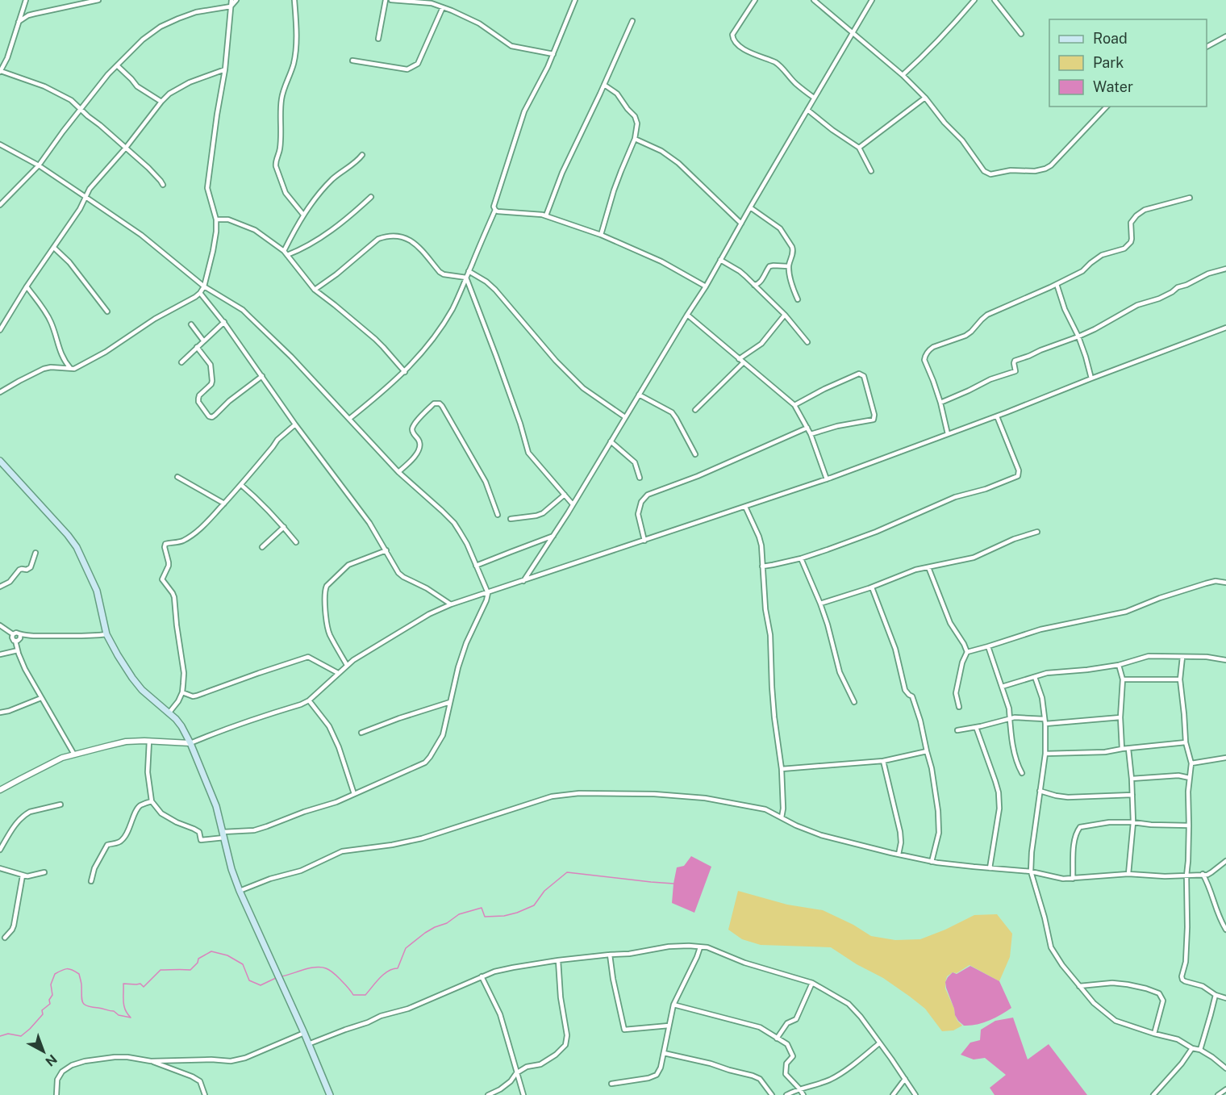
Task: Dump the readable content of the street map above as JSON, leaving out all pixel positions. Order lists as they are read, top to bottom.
{
  "legend": ["Road", "Park", "Water"],
  "north": "bottom right"
}
